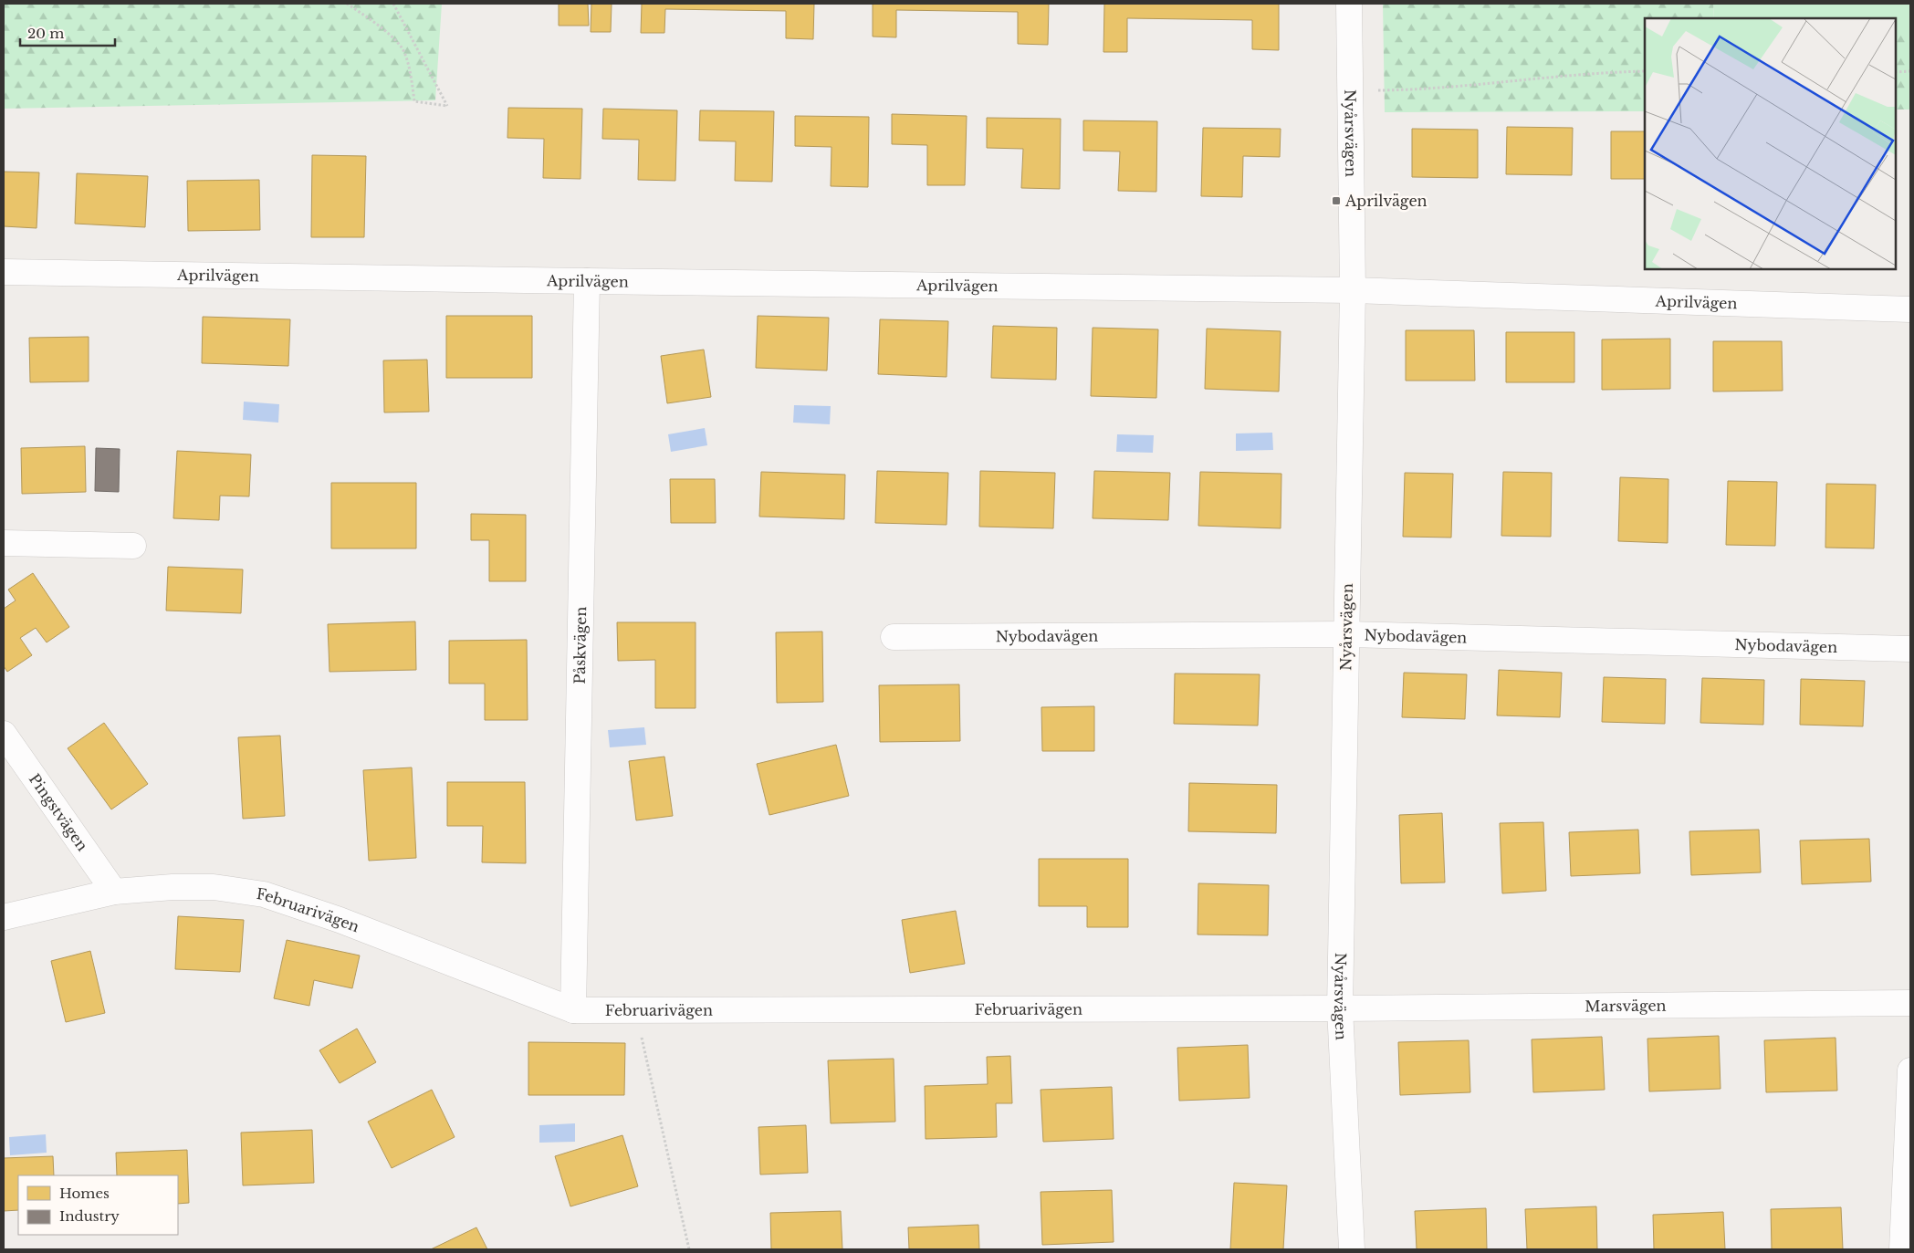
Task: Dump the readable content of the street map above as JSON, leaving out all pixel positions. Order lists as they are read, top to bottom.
{
  "streets": {
    "street": [
      "Nyårsvägen",
      "Aprilvägen",
      "Nybodavägen",
      "Påskvägen",
      "Pingstvägen",
      "Februarivägen",
      "Marsvägen"
    ]
  },
  "crossings": [
    ["Nyårsvägen", "Aprilvägen"],
    ["Nyårsvägen", "Nybodavägen"],
    ["Nyårsvägen", "Februarivägen"],
    ["Nyårsvägen", "Marsvägen"],
    ["Aprilvägen", "Påskvägen"],
    ["Påskvägen", "Februarivägen"],
    ["Pingstvägen", "Februarivägen"],
    ["Februarivägen", "Marsvägen"]
  ],
  "places": {
    "transit": ["Aprilvägen"]
  },
  "legend": ["Homes", "Industry"],
  "scale_bar": "20 m"
}
